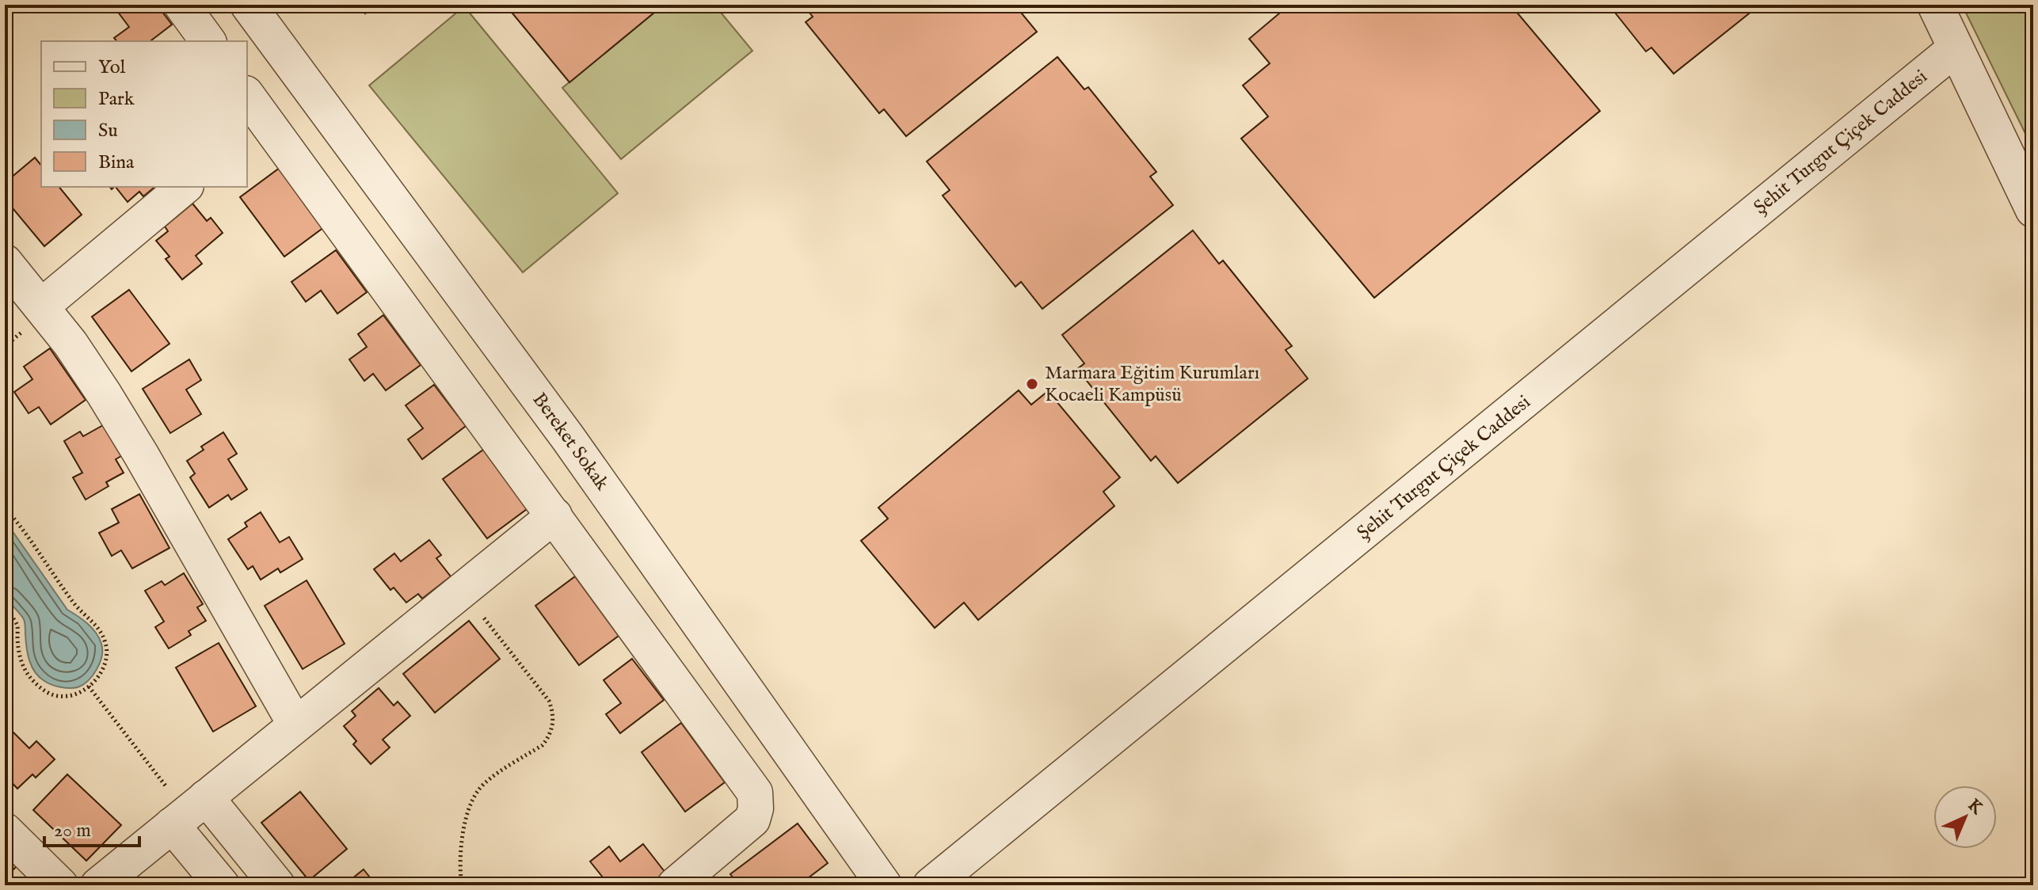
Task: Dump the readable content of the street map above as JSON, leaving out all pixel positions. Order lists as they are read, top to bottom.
{
  "streets": {
    "street": ["Şehit Turgut Çiçek Caddesi", "Bereket Sokak"]
  },
  "places": ["Marmara Eğitim Kurumları Kocaeli Kampüsü"],
  "legend": [
    "Yol",
    "Park",
    "Su",
    "Bina"
  ],
  "scale_bar": "20 m",
  "north": "top right"
}
